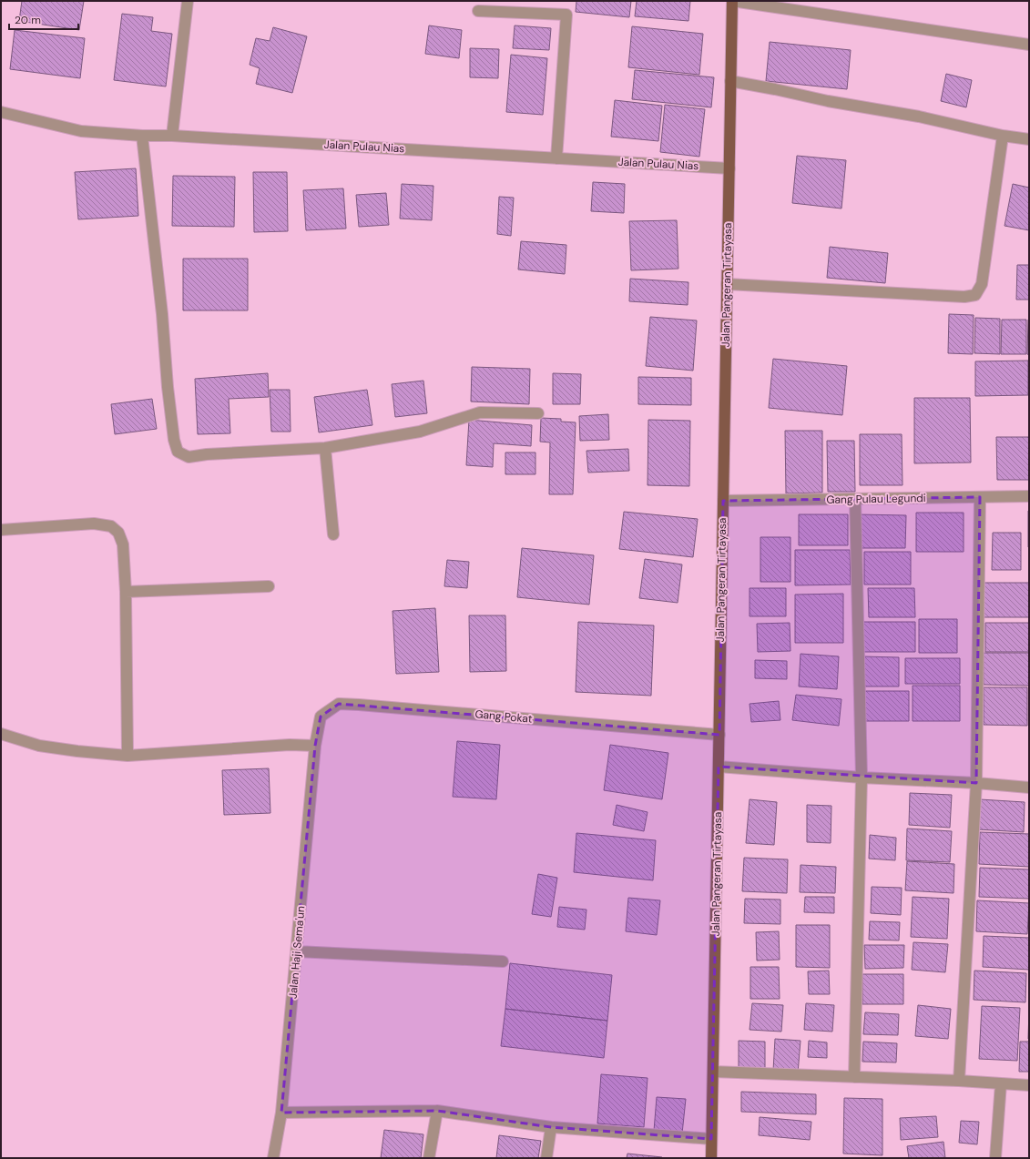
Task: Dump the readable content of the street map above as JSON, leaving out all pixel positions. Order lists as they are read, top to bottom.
{
  "streets": {
    "main road": ["Jalan Pangeran Tirtayasa"],
    "street": [
      "Jalan Pulau Nias",
      "Gang Pulau Legundi",
      "Gang Pokat",
      "Jalan Haji Sema'un"
    ]
  },
  "crossings": [
    ["Jalan Pulau Nias", "Jalan Pangeran Tirtayasa"],
    ["Jalan Pangeran Tirtayasa", "Gang Pulau Legundi"],
    ["Jalan Pangeran Tirtayasa", "Gang Pokat"],
    ["Gang Pokat", "Jalan Haji Sema'un"]
  ],
  "scale_bar": "20 m"
}
